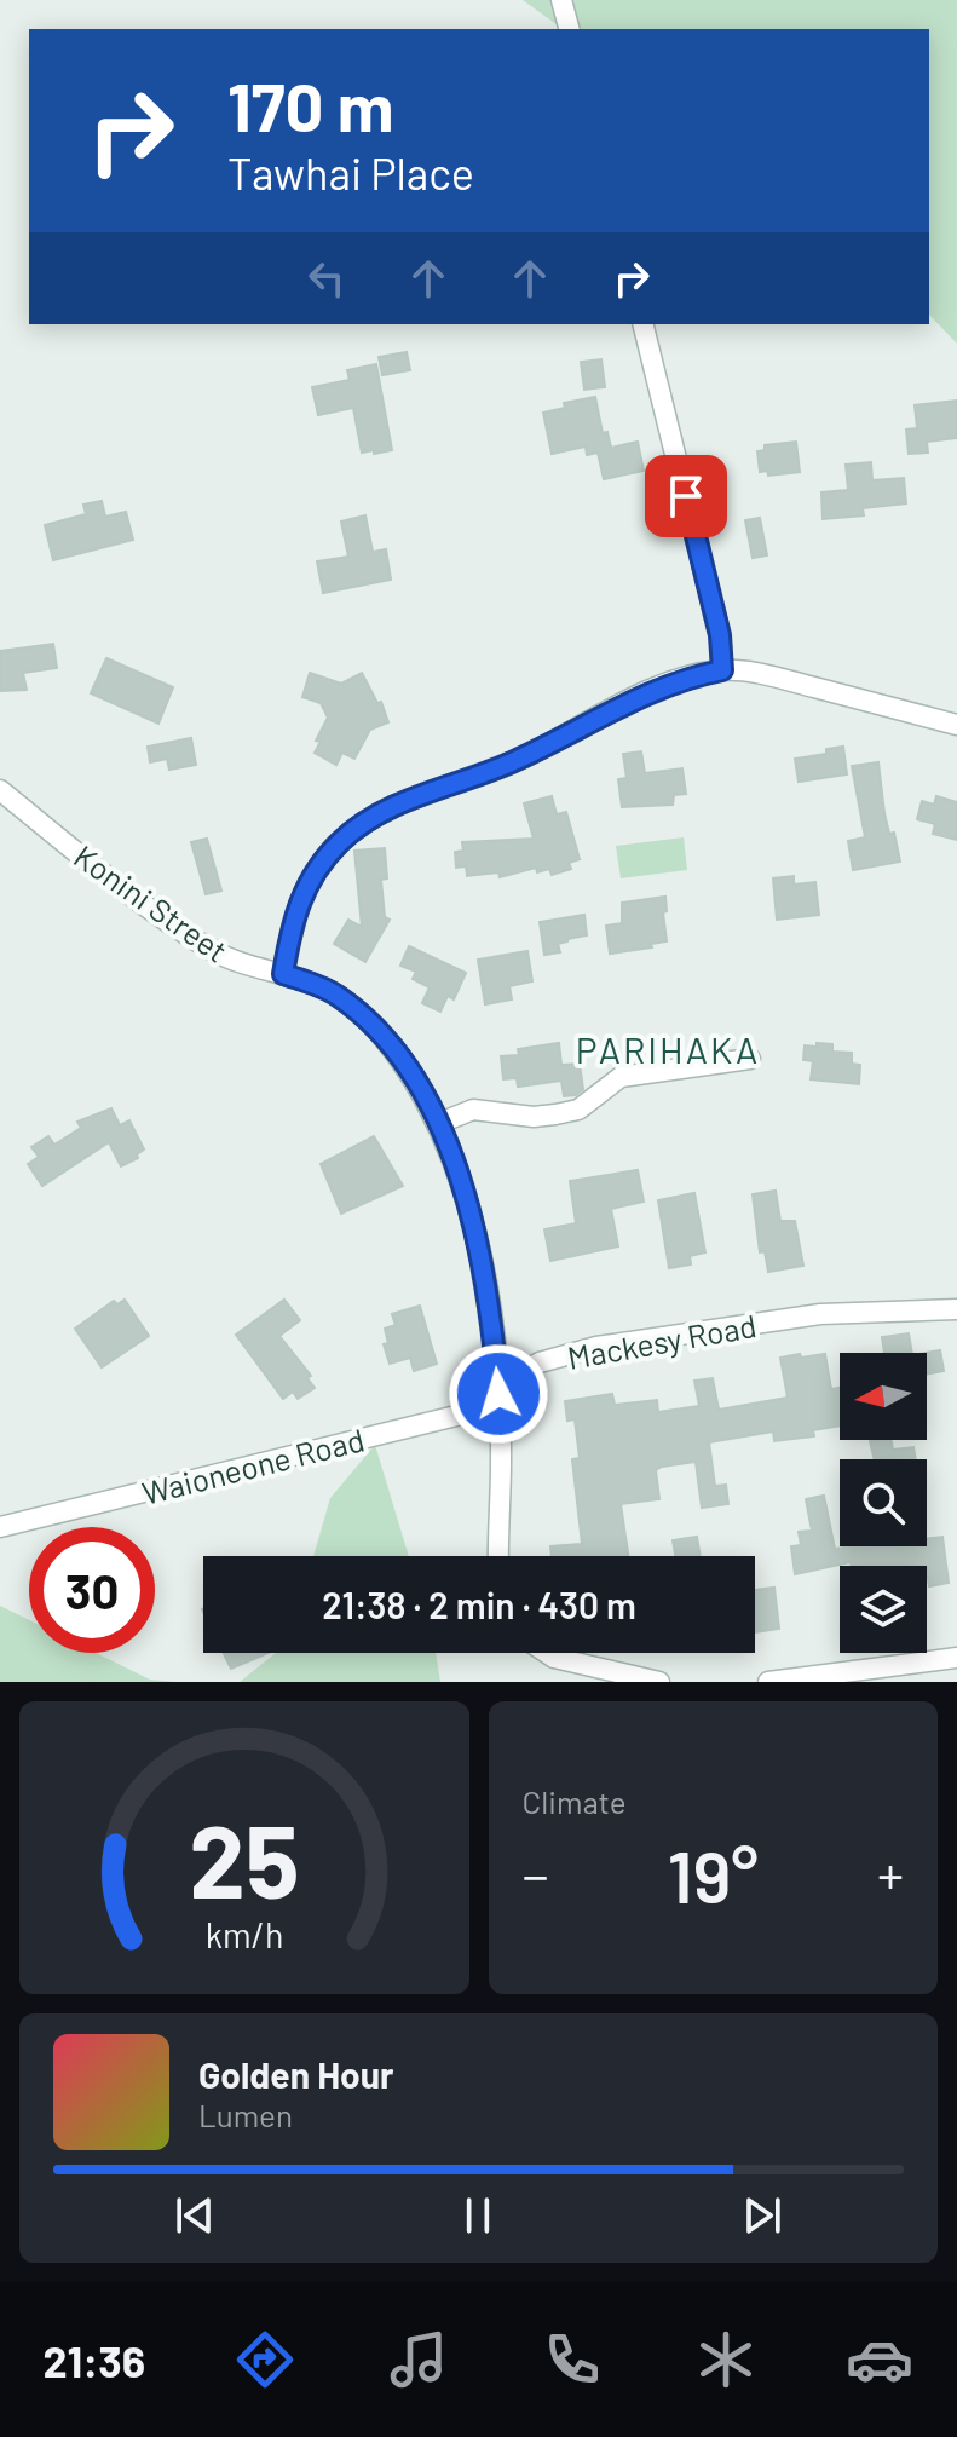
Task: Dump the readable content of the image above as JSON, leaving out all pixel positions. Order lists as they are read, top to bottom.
{
  "streets": {
    "street": ["Konini Street", "Mackesy Road", "Waioneone Road"]
  },
  "crossings": [
    ["Konini Street", "Mackesy Road"],
    ["Konini Street", "Waioneone Road"],
    ["Mackesy Road", "Waioneone Road"]
  ],
  "districts": ["PARIHAKA"],
  "north": "left",
  "page": {
    "turn": ["170 m", "Tawhai Place"],
    "limit": "30",
    "trip": "21:38 · 2 min · 430 m",
    "tile": "Climate",
    "heat": ["−", "19°", "+"],
    "song": ["Golden Hour", "Lumen"],
    "tabs": "21:36",
    "gauge": ["25", "km/h"]
  }
}
